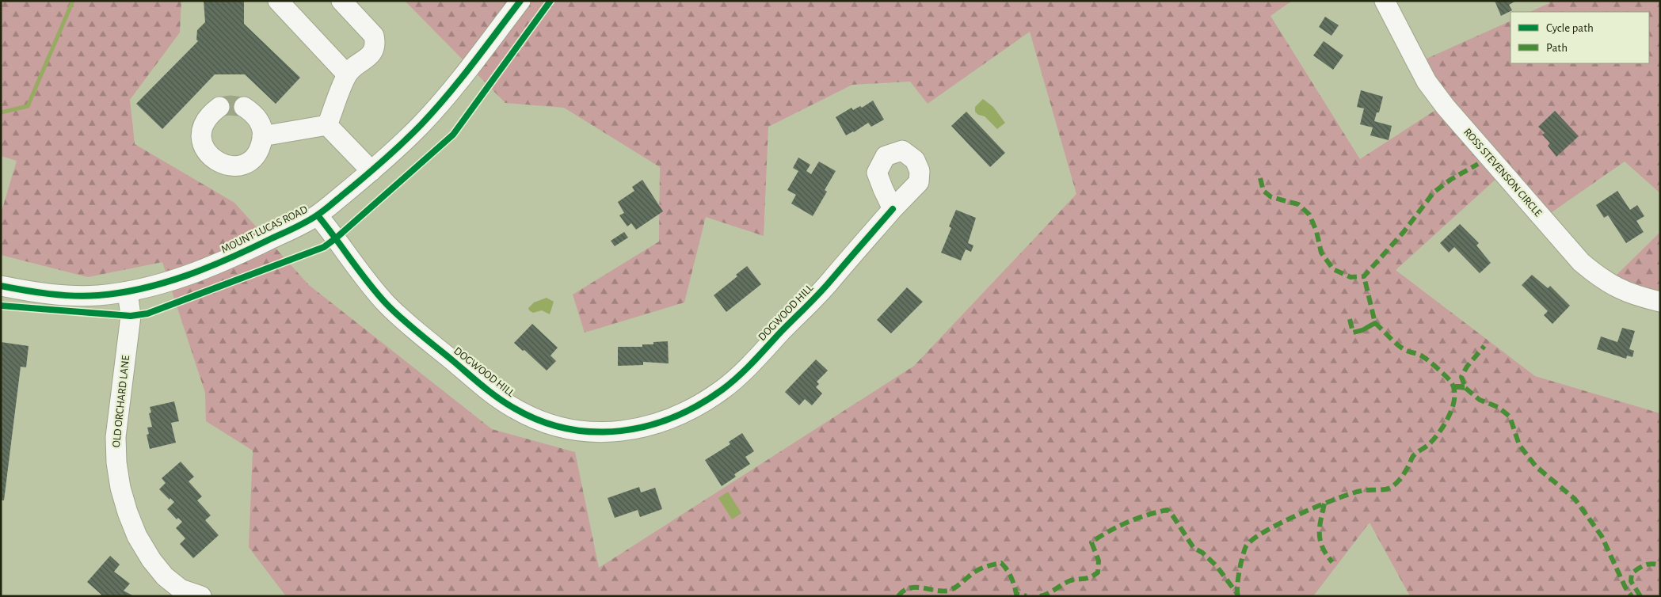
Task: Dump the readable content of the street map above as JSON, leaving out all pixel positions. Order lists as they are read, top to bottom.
{
  "streets": {
    "street": [
      "ROSS STEVENSON CIRCLE",
      "MOUNT LUCAS ROAD",
      "DOGWOOD HILL",
      "OLD ORCHARD LANE"
    ]
  },
  "crossings": [
    ["MOUNT LUCAS ROAD", "DOGWOOD HILL"],
    ["MOUNT LUCAS ROAD", "OLD ORCHARD LANE"]
  ],
  "legend": ["Cycle path", "Path"]
}
